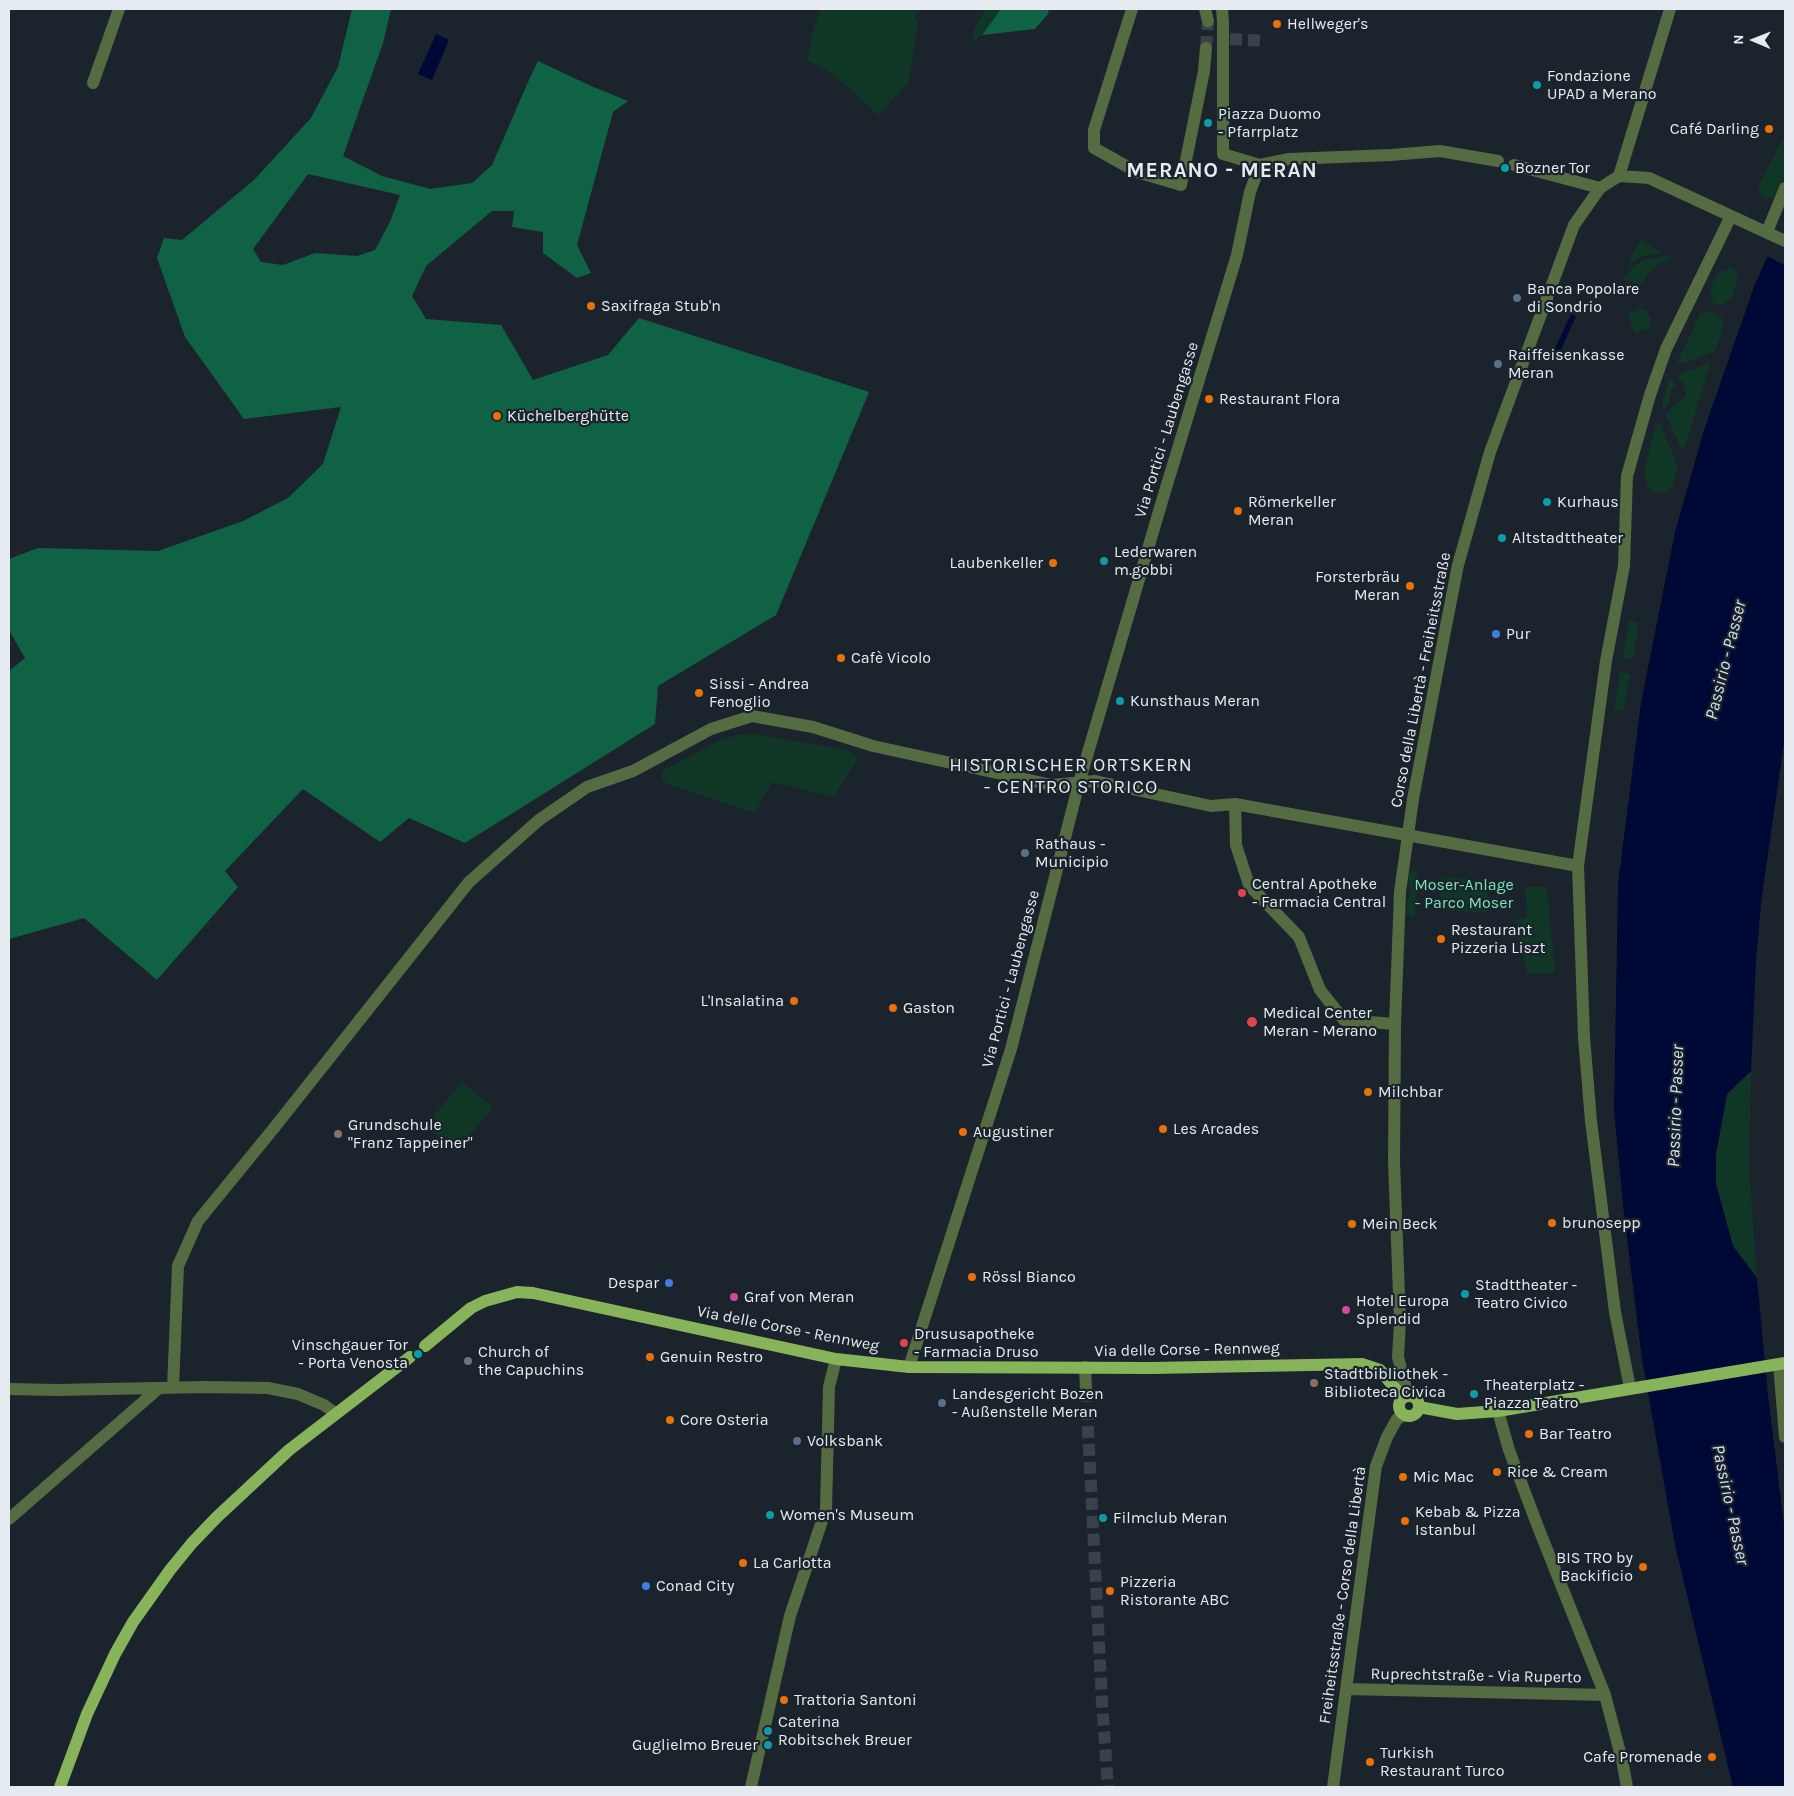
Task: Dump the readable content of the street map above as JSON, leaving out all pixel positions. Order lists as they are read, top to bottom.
{
  "streets": {
    "main road": ["Via delle Corse - Rennweg"],
    "street": [
      "Via Portici - Laubengasse",
      "Corso della Libertà - Freiheitsstraße",
      "Freiheitsstraße - Corso della Libertà",
      "Ruprechtstraße - Via Ruperto"
    ]
  },
  "crossings": [
    ["Via Portici - Laubengasse", "Via delle Corse - Rennweg"],
    ["Corso della Libertà - Freiheitsstraße", "Via delle Corse - Rennweg"],
    ["Corso della Libertà - Freiheitsstraße", "Freiheitsstraße - Corso della Libertà"],
    ["Via delle Corse - Rennweg", "Freiheitsstraße - Corso della Libertà"],
    ["Freiheitsstraße - Corso della Libertà", "Ruprechtstraße - Via Ruperto"]
  ],
  "districts": ["MERANO - MERAN", "HISTORISCHER ORTSKERN - CENTRO STORICO"],
  "water": ["Passirio - Passer"],
  "parks": ["Moser-Anlage - Parco Moser"],
  "places": [
    "Hellweger's",
    "Fondazione UPAD a Merano",
    "Piazza Duomo - Pfarrplatz",
    "Café Darling",
    "Bozner Tor",
    "Banca Popolare di Sondrio",
    "Saxifraga Stub'n",
    "Raiffeisenkasse Meran",
    "Restaurant Flora",
    "Küchelberghütte",
    "Kurhaus",
    "Römerkeller Meran",
    "Altstadttheater",
    "Lederwaren m.gobbi",
    "Laubenkeller",
    "Forsterbräu Meran",
    "Pur",
    "Cafè Vicolo",
    "Sissi - Andrea Fenoglio",
    "Kunsthaus Meran",
    "Rathaus - Municipio",
    "Central Apotheke - Farmacia Central",
    "Restaurant Pizzeria Liszt",
    "L'Insalatina",
    "Gaston",
    "Medical Center Meran - Merano",
    "Milchbar",
    "Les Arcades",
    "Augustiner",
    "Grundschule \"Franz Tappeiner\"",
    "brunosepp",
    "Mein Beck",
    "Rössl Bianco",
    "Despar",
    "Stadttheater - Teatro Civico",
    "Graf von Meran",
    "Hotel Europa Splendid",
    "Drususapotheke - Farmacia Druso",
    "Vinschgauer Tor - Porta Venosta",
    "Genuin Restro",
    "Church of the Capuchins",
    "Stadtbibliothek - Biblioteca Civica",
    "Theaterplatz - Piazza Teatro",
    "Landesgericht Bozen - Außenstelle Meran",
    "Core Osteria",
    "Bar Teatro",
    "Volksbank",
    "Rice & Cream",
    "Mic Mac",
    "Women's Museum",
    "Filmclub Meran",
    "Kebab & Pizza Istanbul",
    "La Carlotta",
    "BIS TRO by Backificio",
    "Conad City",
    "Pizzeria Ristorante ABC",
    "Trattoria Santoni",
    "Caterina Robitschek Breuer",
    "Guglielmo Breuer",
    "Cafe Promenade",
    "Turkish Restaurant Turco"
  ],
  "north": "left"
}
